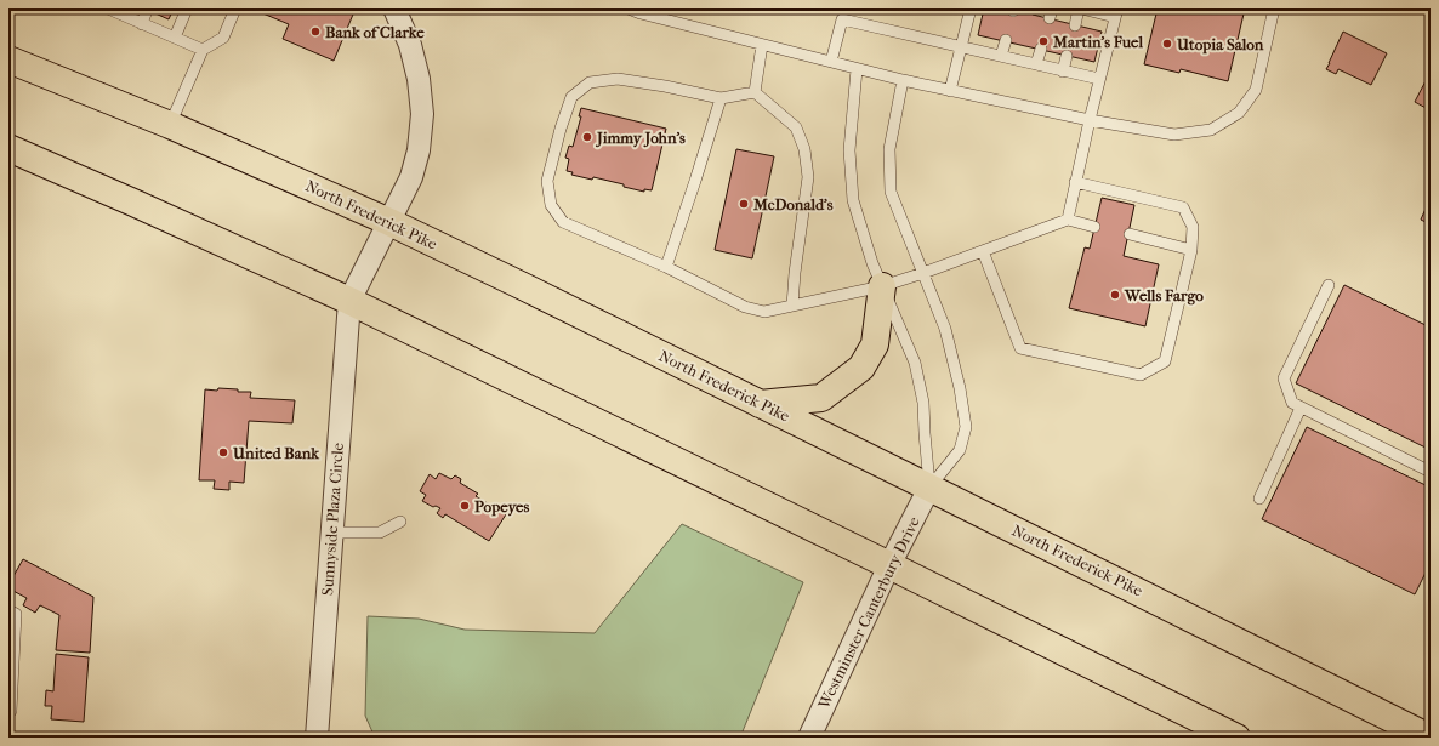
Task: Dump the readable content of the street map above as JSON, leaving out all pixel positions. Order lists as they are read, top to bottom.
{
  "streets": {
    "main road": ["North Frederick Pike"],
    "street": ["Sunnyside Plaza Circle", "Westminster Canterbury Drive"]
  },
  "crossings": [
    ["North Frederick Pike", "Westminster Canterbury Drive"]
  ],
  "places": [
    "Bank of Clarke",
    "Martin's Fuel",
    "Utopia Salon",
    "Jimmy John's",
    "McDonald's",
    "Wells Fargo",
    "United Bank",
    "Popeyes"
  ]
}
